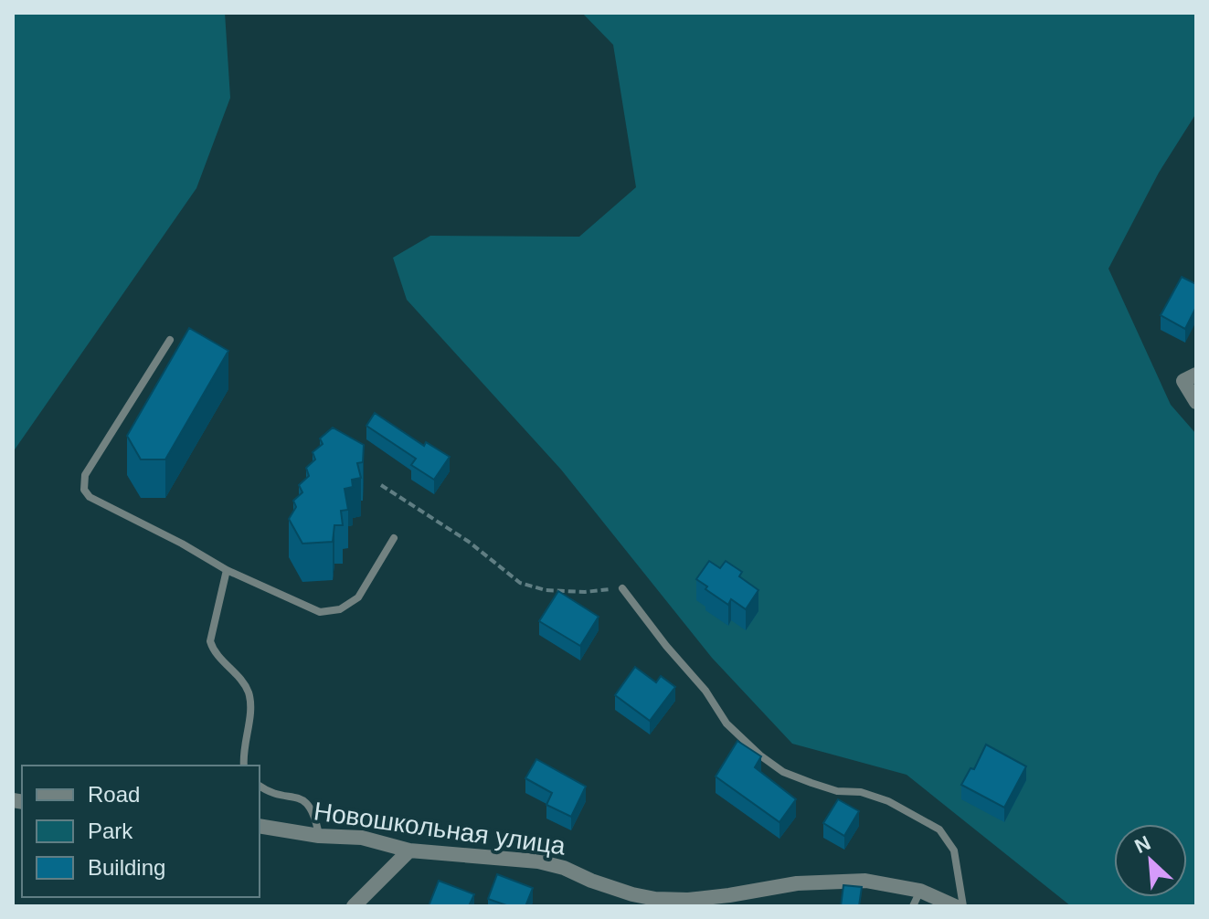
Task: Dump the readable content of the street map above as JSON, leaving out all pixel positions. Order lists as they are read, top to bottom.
{
  "streets": {
    "street": ["Новошкольная улица"]
  },
  "legend": ["Road", "Park", "Building"],
  "north": "top left"
}
